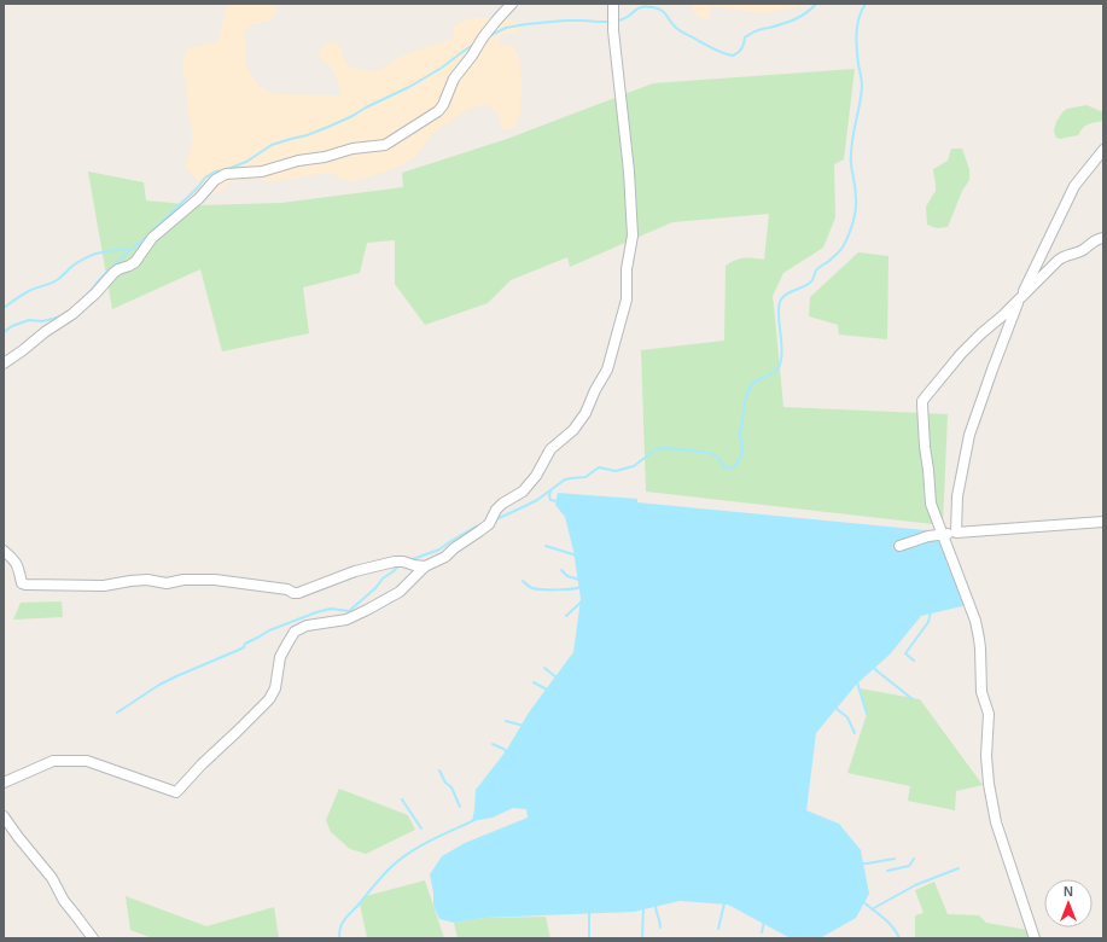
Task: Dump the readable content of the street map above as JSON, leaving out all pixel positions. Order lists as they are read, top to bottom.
{
  "north": "top"
}
